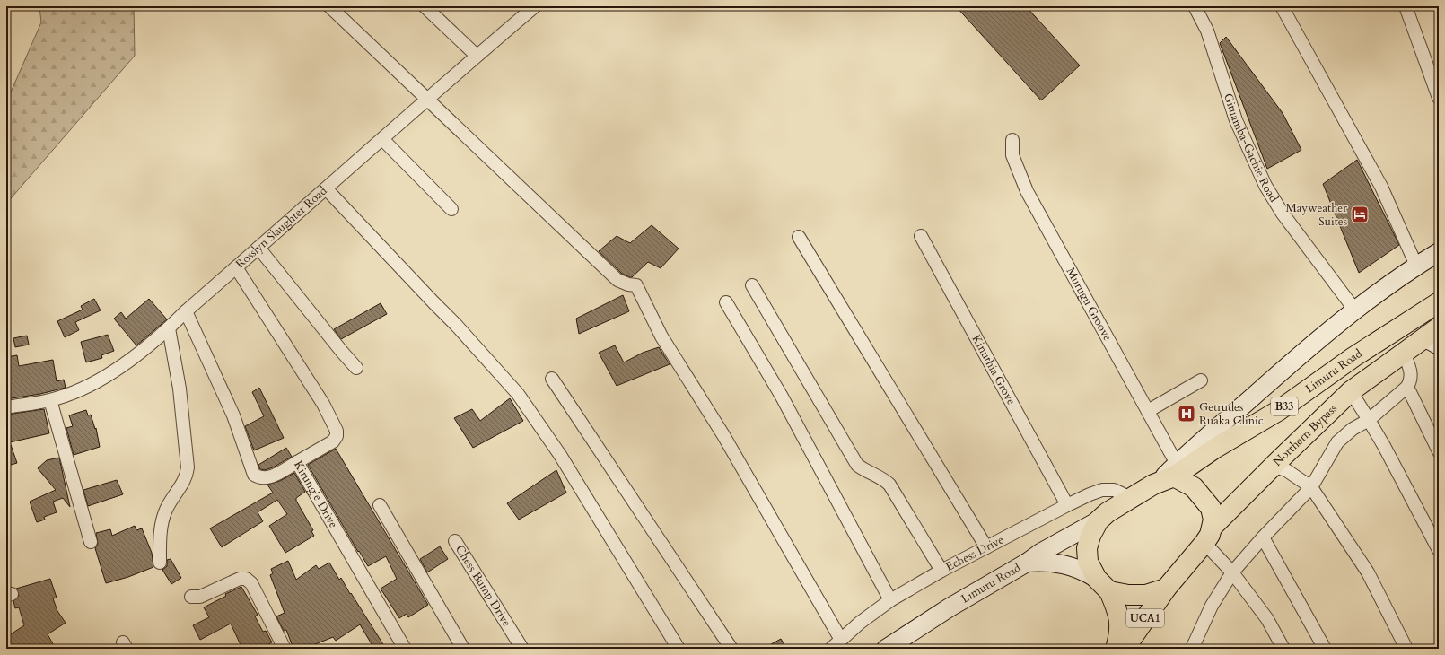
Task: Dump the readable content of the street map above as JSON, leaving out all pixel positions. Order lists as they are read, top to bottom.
{
  "streets": {
    "main road": [
      "Limuru Road",
      "B33",
      "Northern Bypass",
      "UCA1"
    ],
    "street": [
      "Gituamba-Gachie Road",
      "Rosslyn Slaughter Road",
      "Murugu Groove",
      "Kinuthia Grove",
      "Kirung'e Drive",
      "Echess Drive",
      "Chess Bump Drive"
    ]
  },
  "crossings": [
    ["Rosslyn Slaughter Road", "Kirung'e Drive"],
    ["Murugu Groove", "Limuru Road"],
    ["Murugu Groove", "Northern Bypass"],
    ["Murugu Groove", "Echess Drive"],
    ["Kinuthia Grove", "Echess Drive"],
    ["Limuru Road", "Northern Bypass"],
    ["Limuru Road", "Echess Drive"],
    ["Northern Bypass", "Echess Drive"]
  ],
  "places": {
    "hotel": ["Mayweather Suites"],
    "hospital": ["Getrudes Ruaka Clinic"]
  }
}
